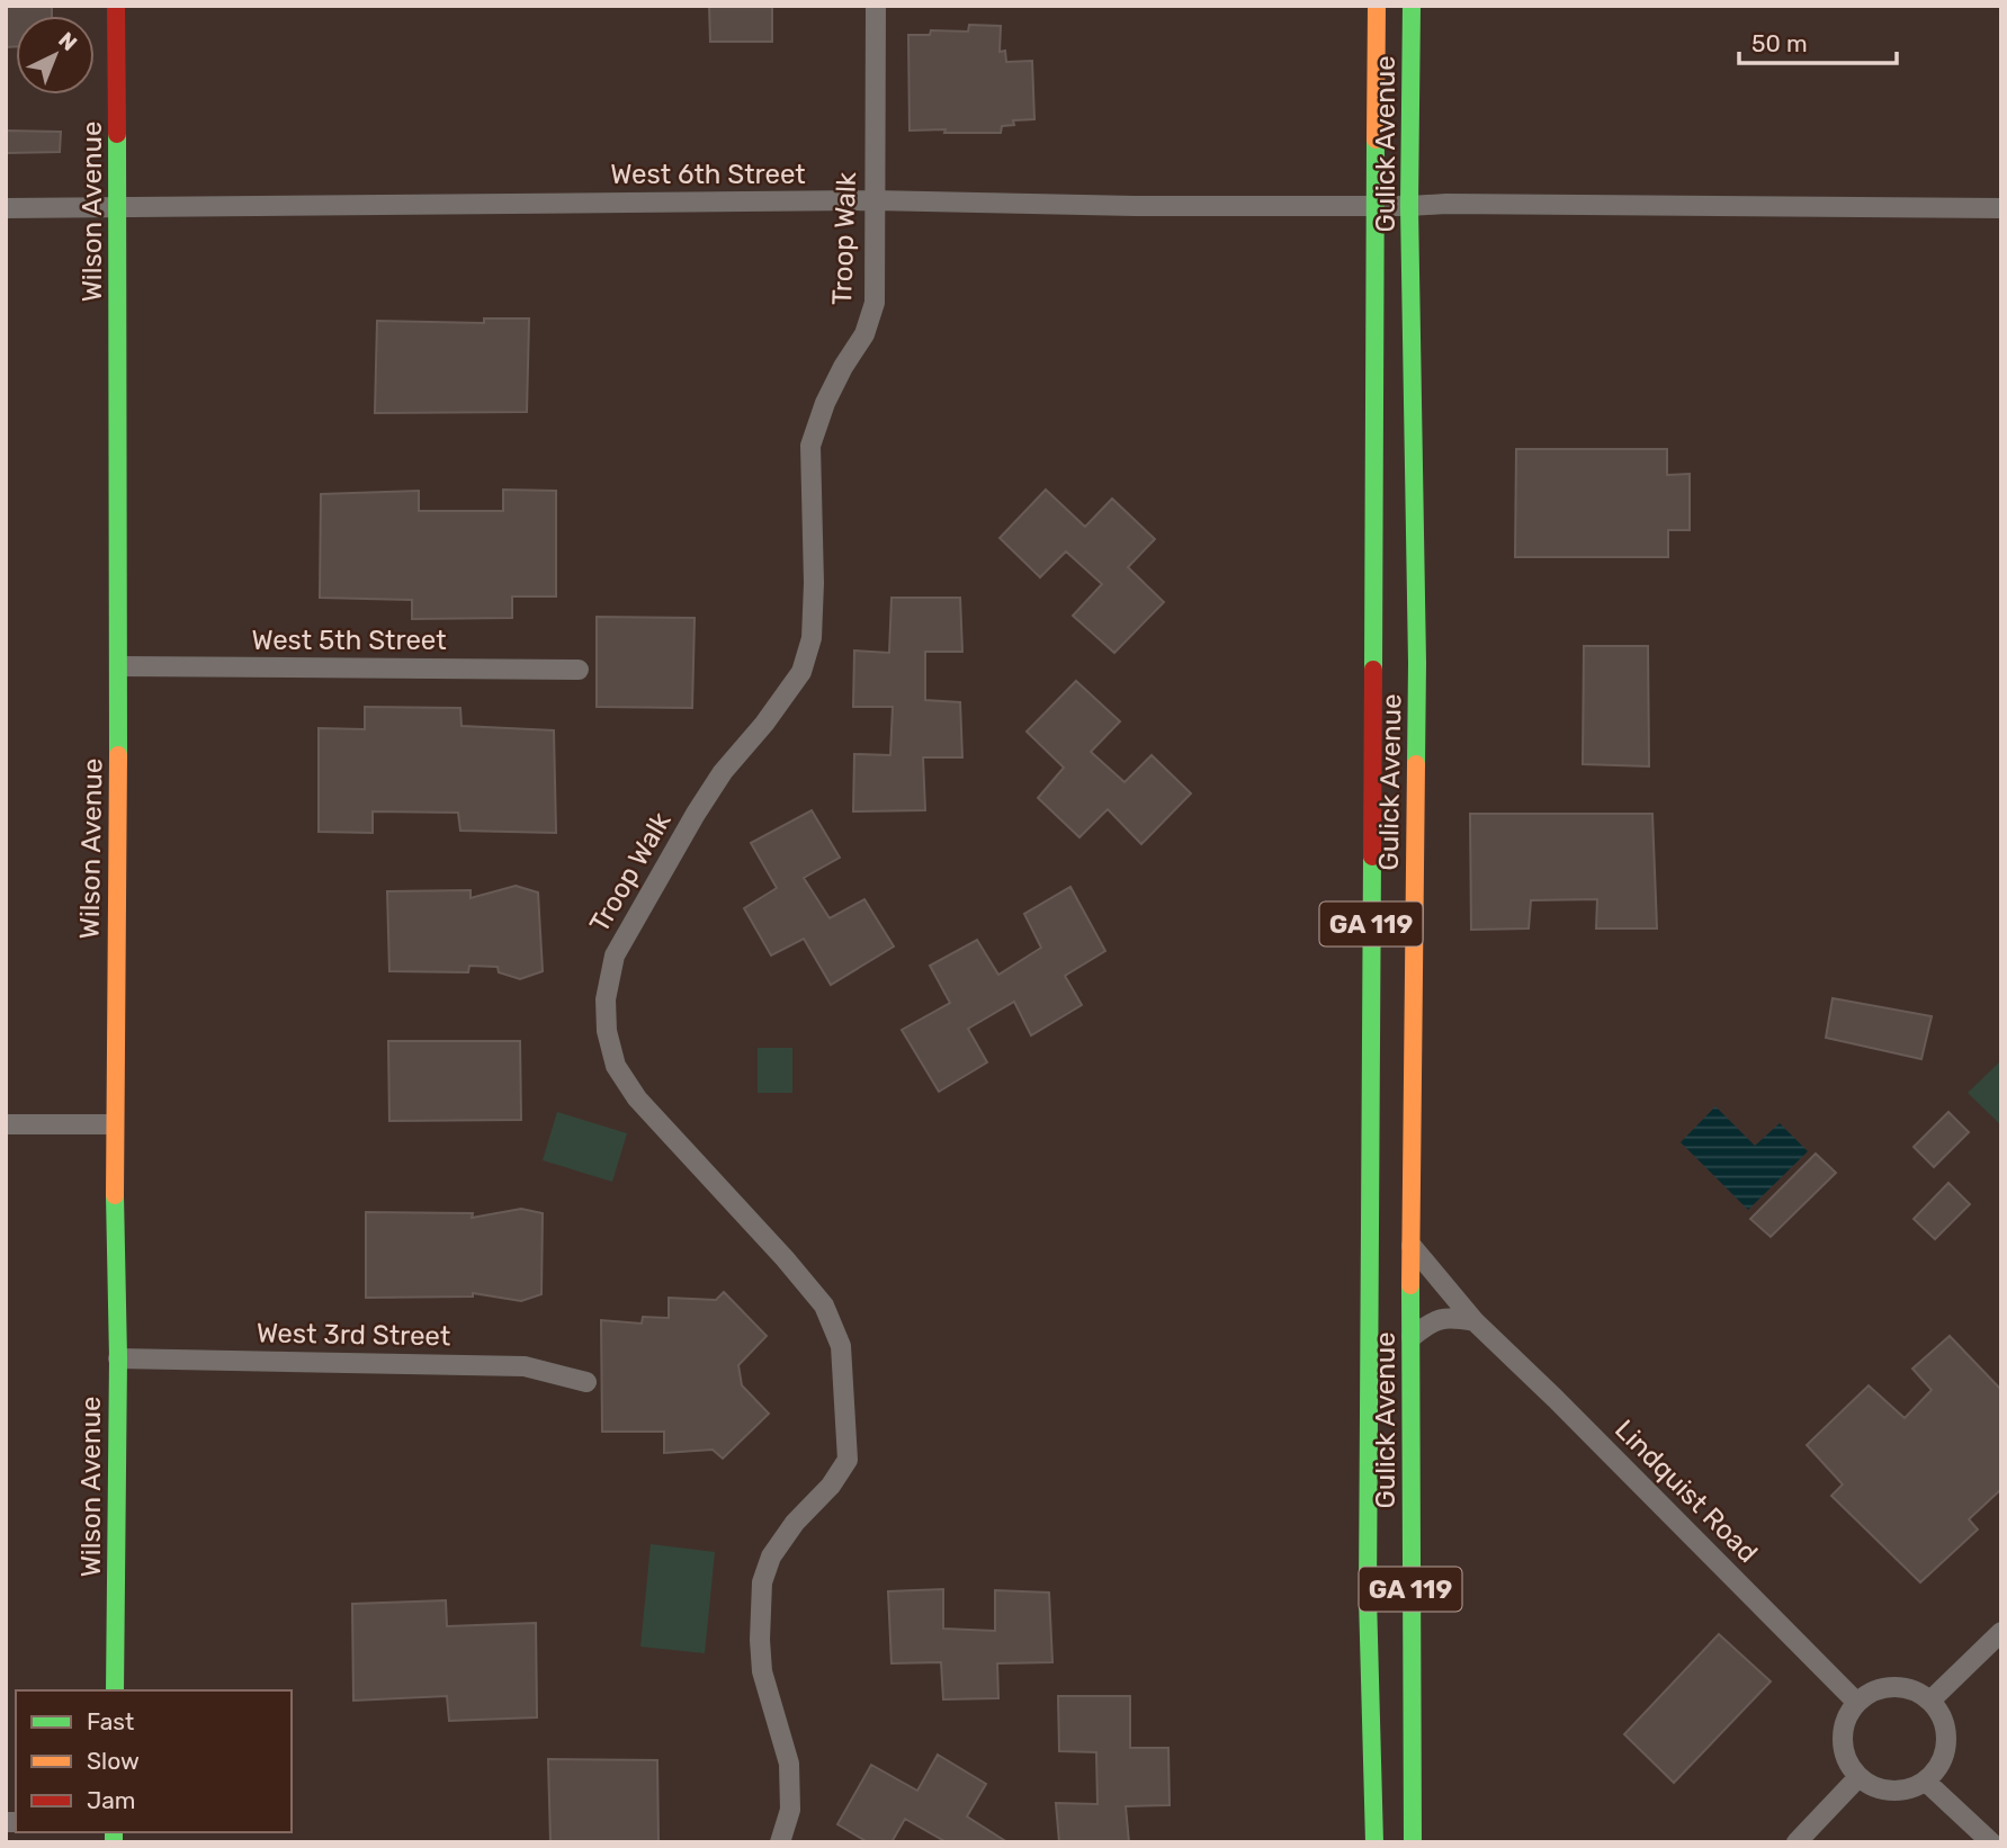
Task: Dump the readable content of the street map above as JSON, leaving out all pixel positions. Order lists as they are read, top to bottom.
{
  "streets": {
    "main road": ["Gulick Avenue", "Wilson Avenue", "GA 119"],
    "street": [
      "West 6th Street",
      "Troop Walk",
      "West 5th Street",
      "West 3rd Street",
      "Lindquist Road"
    ]
  },
  "crossings": [
    ["Gulick Avenue", "West 6th Street"],
    ["Gulick Avenue", "Lindquist Road"],
    ["West 6th Street", "Wilson Avenue"],
    ["West 6th Street", "Troop Walk"],
    ["Wilson Avenue", "West 5th Street"],
    ["Wilson Avenue", "West 3rd Street"]
  ],
  "legend": ["Fast", "Slow", "Jam"],
  "scale_bar": "50 m",
  "north": "top right"
}
